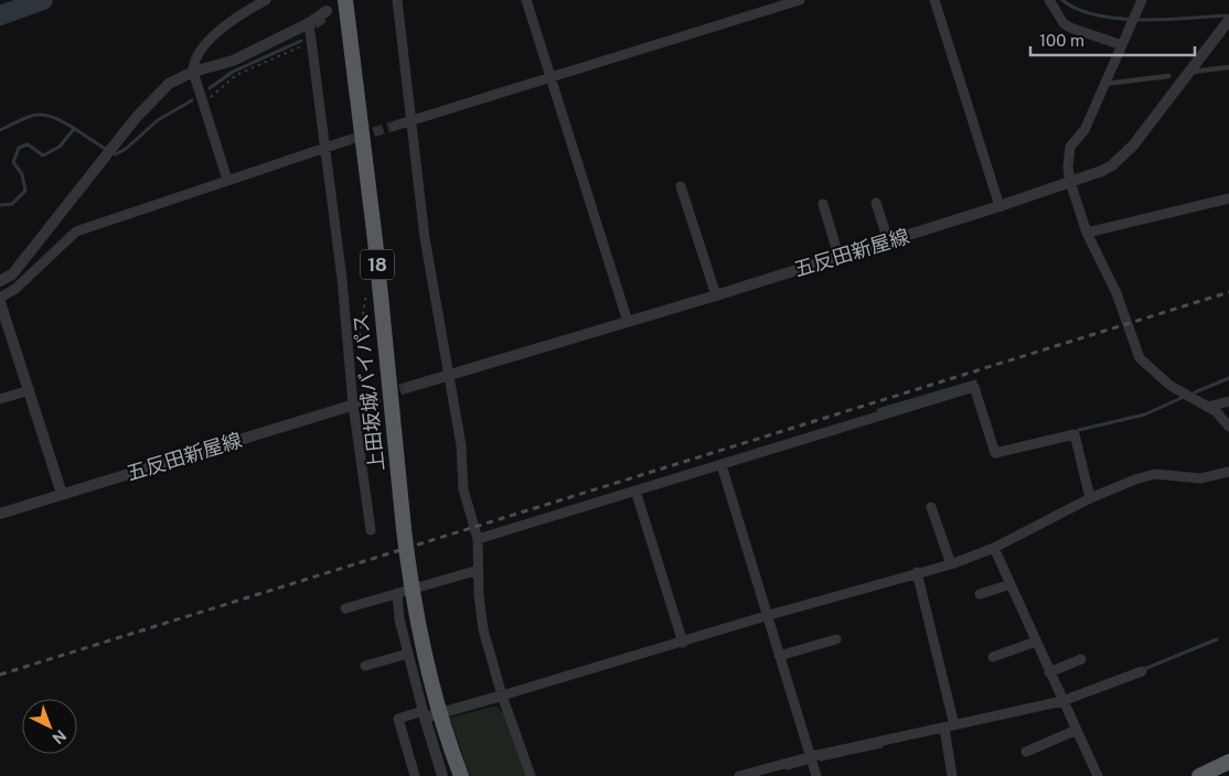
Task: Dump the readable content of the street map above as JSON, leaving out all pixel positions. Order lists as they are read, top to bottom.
{
  "streets": {
    "highway": ["18", "上田坂城バイパス"],
    "street": ["五反田新屋線"]
  },
  "scale_bar": "100 m",
  "north": "bottom right"
}
